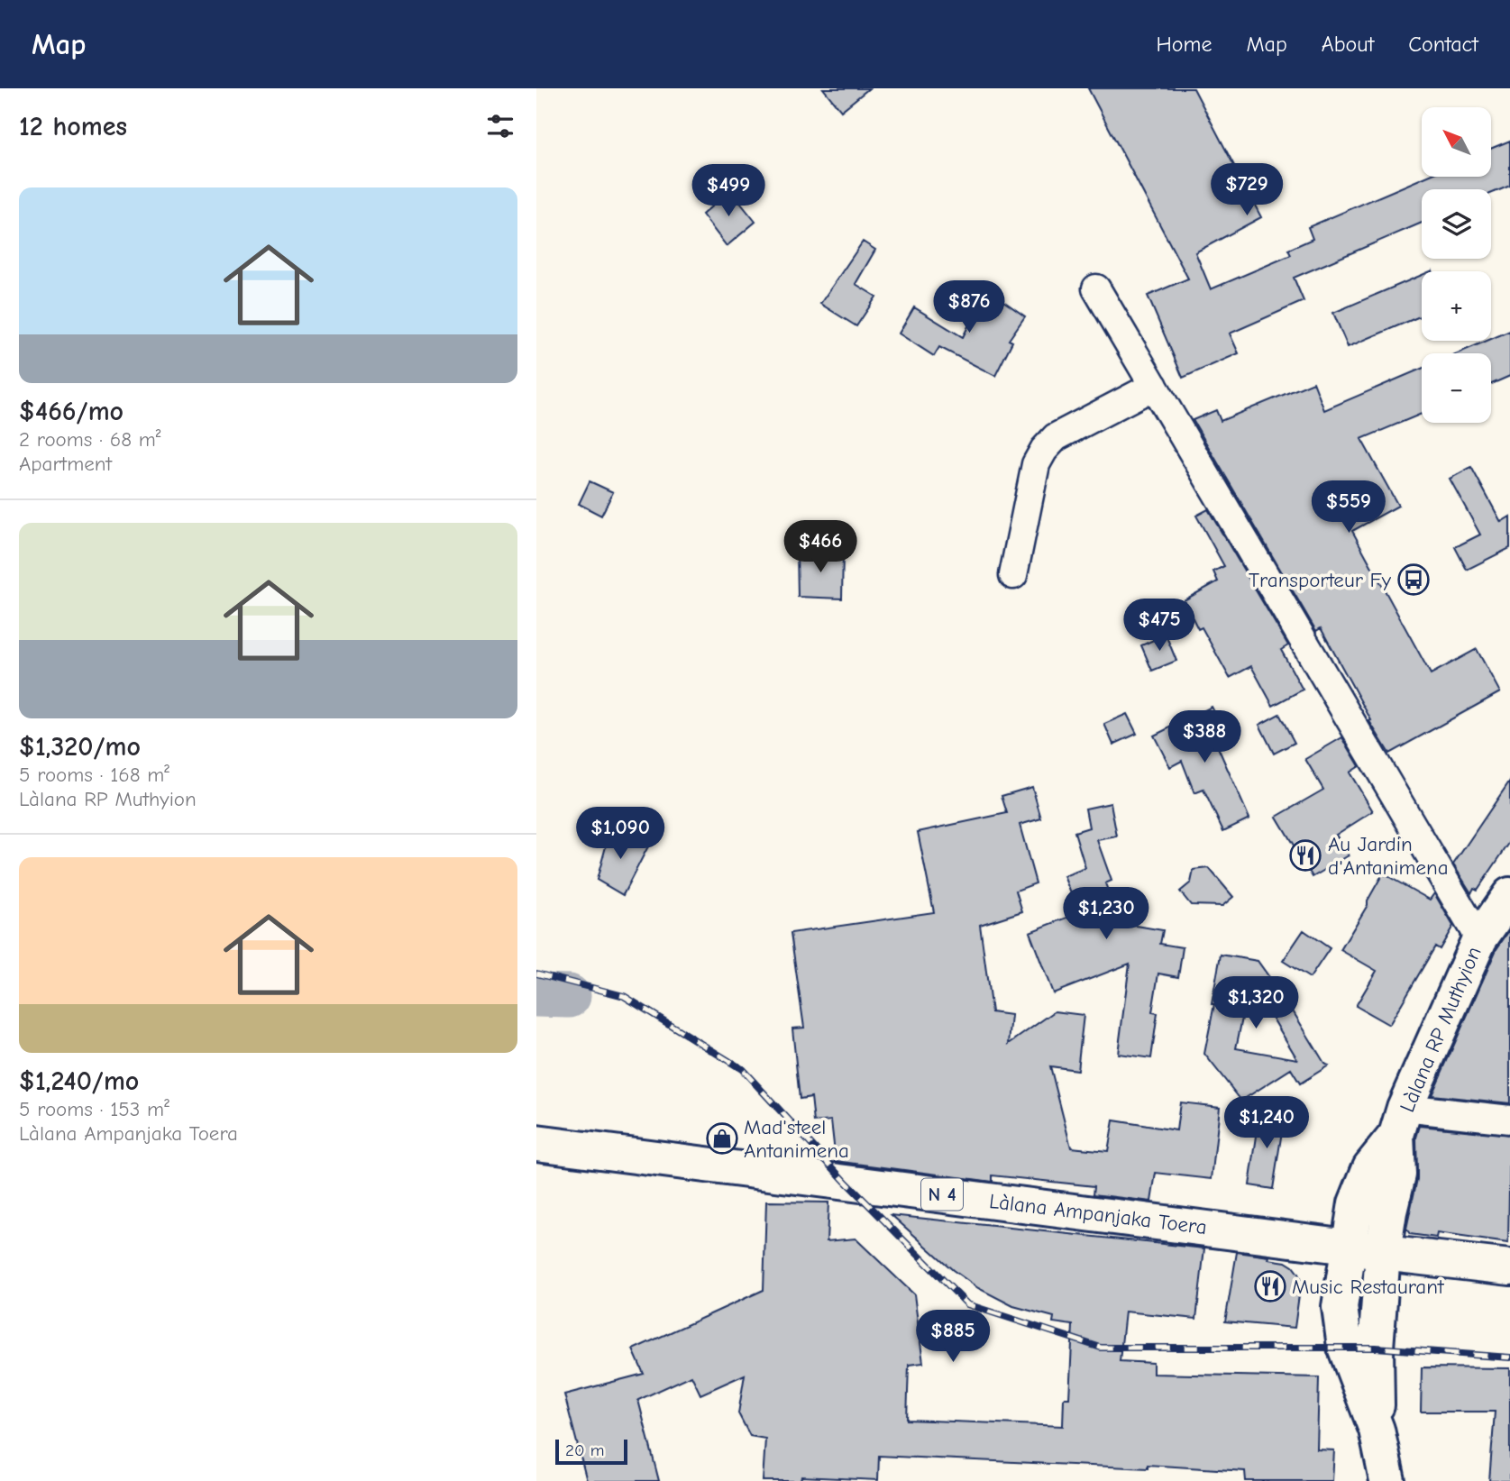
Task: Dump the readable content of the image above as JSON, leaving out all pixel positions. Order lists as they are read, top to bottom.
{
  "streets": {
    "main road": ["Làlana RP Muthyion", "N 4", "Làlana Ampanjaka Toera"]
  },
  "crossings": [
    ["Làlana RP Muthyion", "Làlana Ampanjaka Toera"]
  ],
  "places": {
    "bus stop": ["Transporteur Fy"],
    "restaurant": ["Au Jardin d'Antanimena", "Music Restaurant"],
    "shop": ["Mad'steel Antanimena"]
  },
  "scale_bar": "20 m",
  "north": "top left",
  "page": {
    "header": "Map",
    "nav": [
      "Home",
      "Map",
      "About",
      "Contact"
    ],
    "heading": "12 homes",
    "map_buttons": ["+", "−"],
    "price": [
      "$729",
      "$499",
      "$876",
      "$559",
      "$466",
      "$475",
      "$388",
      "$1,090",
      "$1,230",
      "$1,320",
      "$1,240",
      "$885"
    ],
    "list": [
      {
        "name": "$466/mo",
        "note": "2 rooms · 68 m² · Apartment"
      },
      {
        "name": "$1,320/mo",
        "note": "5 rooms · 168 m² · Làlana RP Muthyion"
      },
      {
        "name": "$1,240/mo",
        "note": "5 rooms · 153 m² · Làlana Ampanjaka Toera"
      }
    ],
    "scale": "20 m"
  }
}
